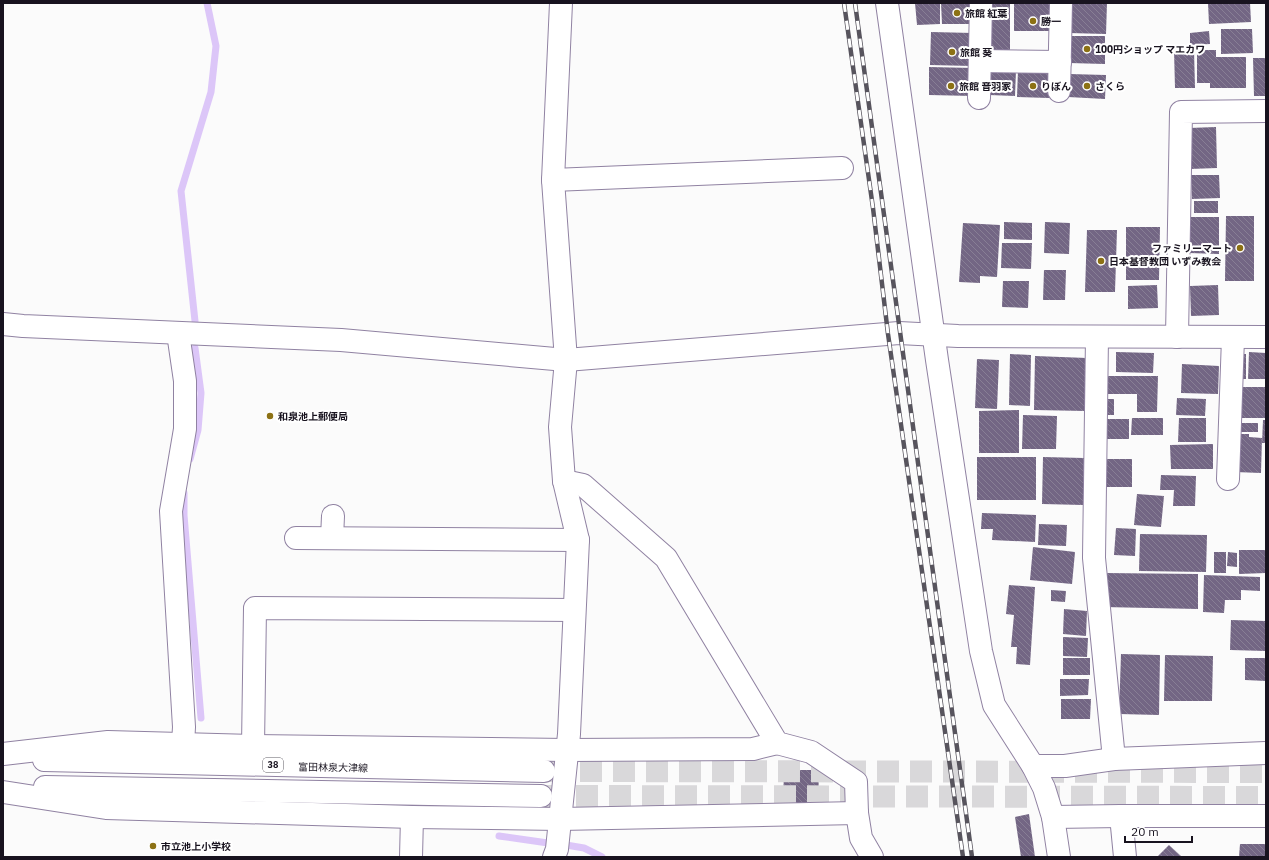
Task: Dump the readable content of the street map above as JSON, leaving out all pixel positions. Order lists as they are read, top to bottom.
{
  "streets": {
    "street": ["38", "富田林泉大津線"]
  },
  "places": [
    "旅館 紅葉",
    "勝一",
    "100円ショップ マエカワ",
    "旅館 葵",
    "旅館 音羽家",
    "りぼん",
    "さくら",
    "ファミリーマート",
    "日本基督教団 いずみ教会",
    "和泉池上郵便局",
    "市立池上小学校"
  ],
  "scale_bar": "20 m"
}
